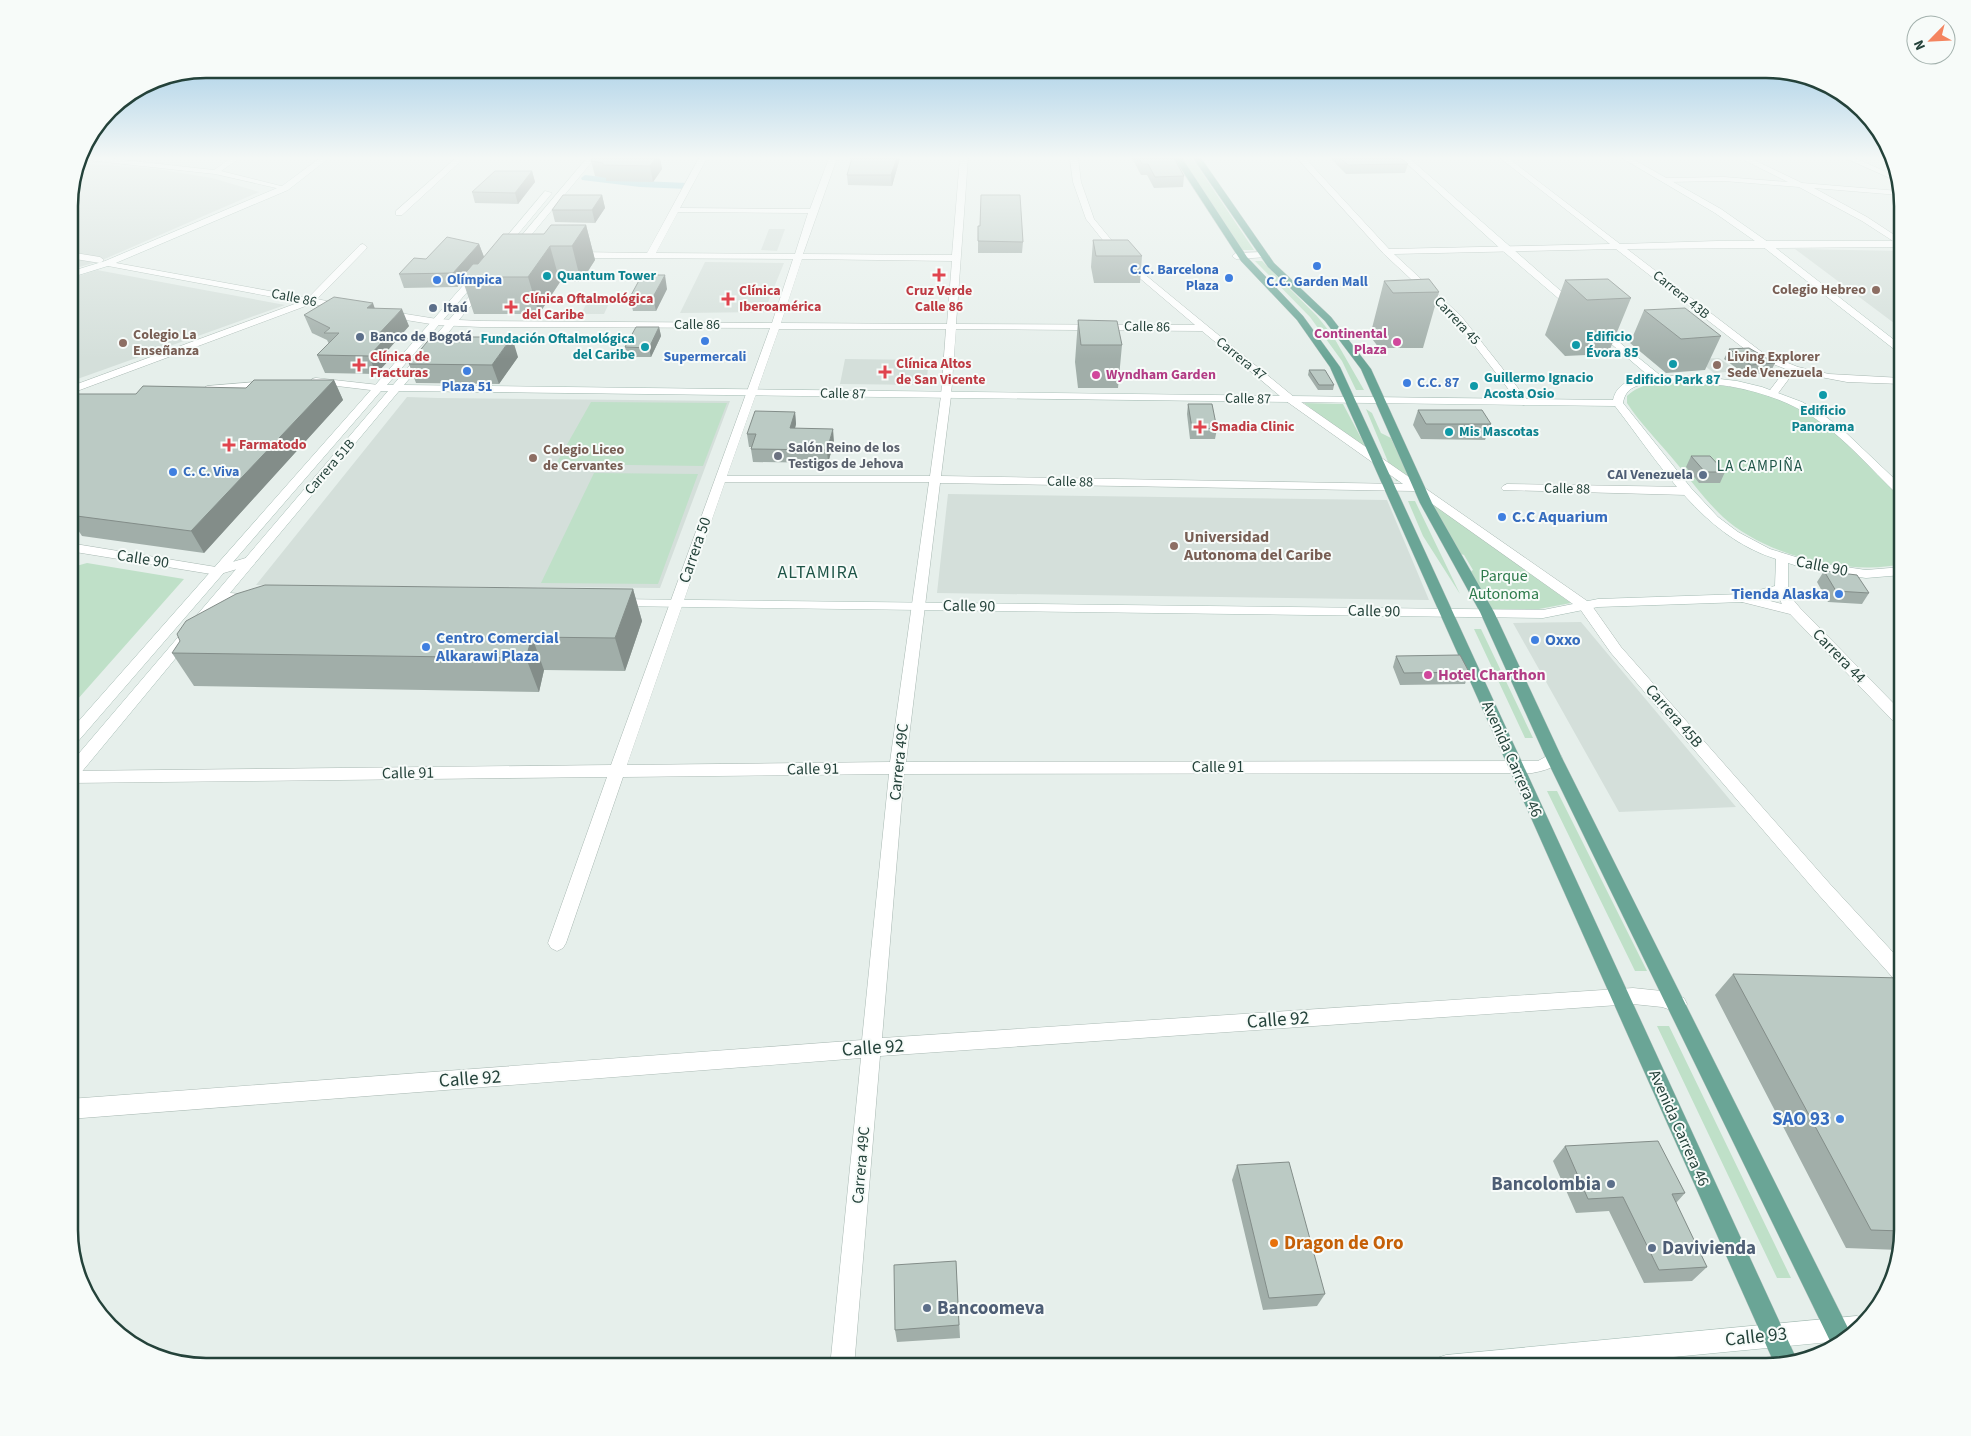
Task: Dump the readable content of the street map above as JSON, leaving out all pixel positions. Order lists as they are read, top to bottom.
{
  "streets": {
    "main road": ["Avenida Carrera 46"],
    "street": [
      "Carrera 43B",
      "Calle 86",
      "Carrera 45",
      "Carrera 47",
      "Calle 87",
      "Carrera 51B",
      "Calle 88",
      "Carrera 50",
      "Calle 90",
      "Carrera 44",
      "Carrera 45B",
      "Carrera 49C",
      "Calle 91",
      "Calle 92",
      "Calle 93"
    ]
  },
  "crossings": [
    ["Calle 86", "Carrera 47"],
    ["Calle 86", "Carrera 51B"],
    ["Calle 86", "Carrera 50"],
    ["Calle 86", "Carrera 49C"],
    ["Carrera 45", "Calle 87"],
    ["Carrera 47", "Calle 87"],
    ["Carrera 47", "Calle 88"],
    ["Carrera 47", "Carrera 45B"],
    ["Carrera 47", "Avenida Carrera 46"],
    ["Calle 87", "Carrera 51B"],
    ["Calle 87", "Carrera 50"],
    ["Calle 87", "Avenida Carrera 46"],
    ["Calle 87", "Carrera 49C"],
    ["Carrera 51B", "Calle 90"],
    ["Calle 88", "Carrera 50"],
    ["Calle 88", "Carrera 45B"],
    ["Calle 88", "Avenida Carrera 46"],
    ["Calle 88", "Carrera 49C"],
    ["Carrera 50", "Calle 90"],
    ["Carrera 50", "Calle 91"],
    ["Calle 90", "Carrera 44"],
    ["Calle 90", "Carrera 45B"],
    ["Calle 90", "Avenida Carrera 46"],
    ["Calle 90", "Carrera 49C"],
    ["Avenida Carrera 46", "Calle 91"],
    ["Avenida Carrera 46", "Calle 92"],
    ["Avenida Carrera 46", "Calle 93"],
    ["Carrera 49C", "Calle 91"],
    ["Carrera 49C", "Calle 92"]
  ],
  "districts": ["LA CAMPIÑA", "ALTAMIRA"],
  "parks": ["Parque Autonoma"],
  "places": {
    "other": [
      "C.C. Garden Mall",
      "Quantum Tower",
      "C.C. Barcelona Plaza",
      "Olímpica",
      "Colegio Hebreo",
      "Itaú",
      "Banco de Bogotá",
      "Supermercali",
      "Continental Plaza",
      "Colegio La Enseñanza",
      "Edificio Évora 85",
      "Fundación Oftalmológica del Caribe",
      "Edificio Park 87",
      "Living Explorer Sede Venezuela",
      "Plaza 51",
      "Wyndham Garden",
      "C.C. 87",
      "Guillermo Ignacio Acosta Osio",
      "Edificio Panorama",
      "Mis Mascotas",
      "Salón Reino de los Testigos de Jehova",
      "Colegio Liceo de Cervantes",
      "C. C. Viva",
      "CAI Venezuela",
      "C.C Aquarium",
      "Universidad Autonoma del Caribe",
      "Tienda Alaska",
      "Oxxo",
      "Centro Comercial Alkarawi Plaza",
      "Hotel Charthon",
      "SAO 93",
      "Bancolombia",
      "Dragon de Oro",
      "Davivienda",
      "Bancoomeva"
    ],
    "health": [
      "Cruz Verde Calle 86",
      "Clínica Iberoamérica",
      "Clínica Oftalmológica del Caribe",
      "Clínica de Fracturas",
      "Clínica Altos de San Vicente",
      "Smadia Clinic",
      "Farmatodo"
    ]
  },
  "north": "bottom left"
}
